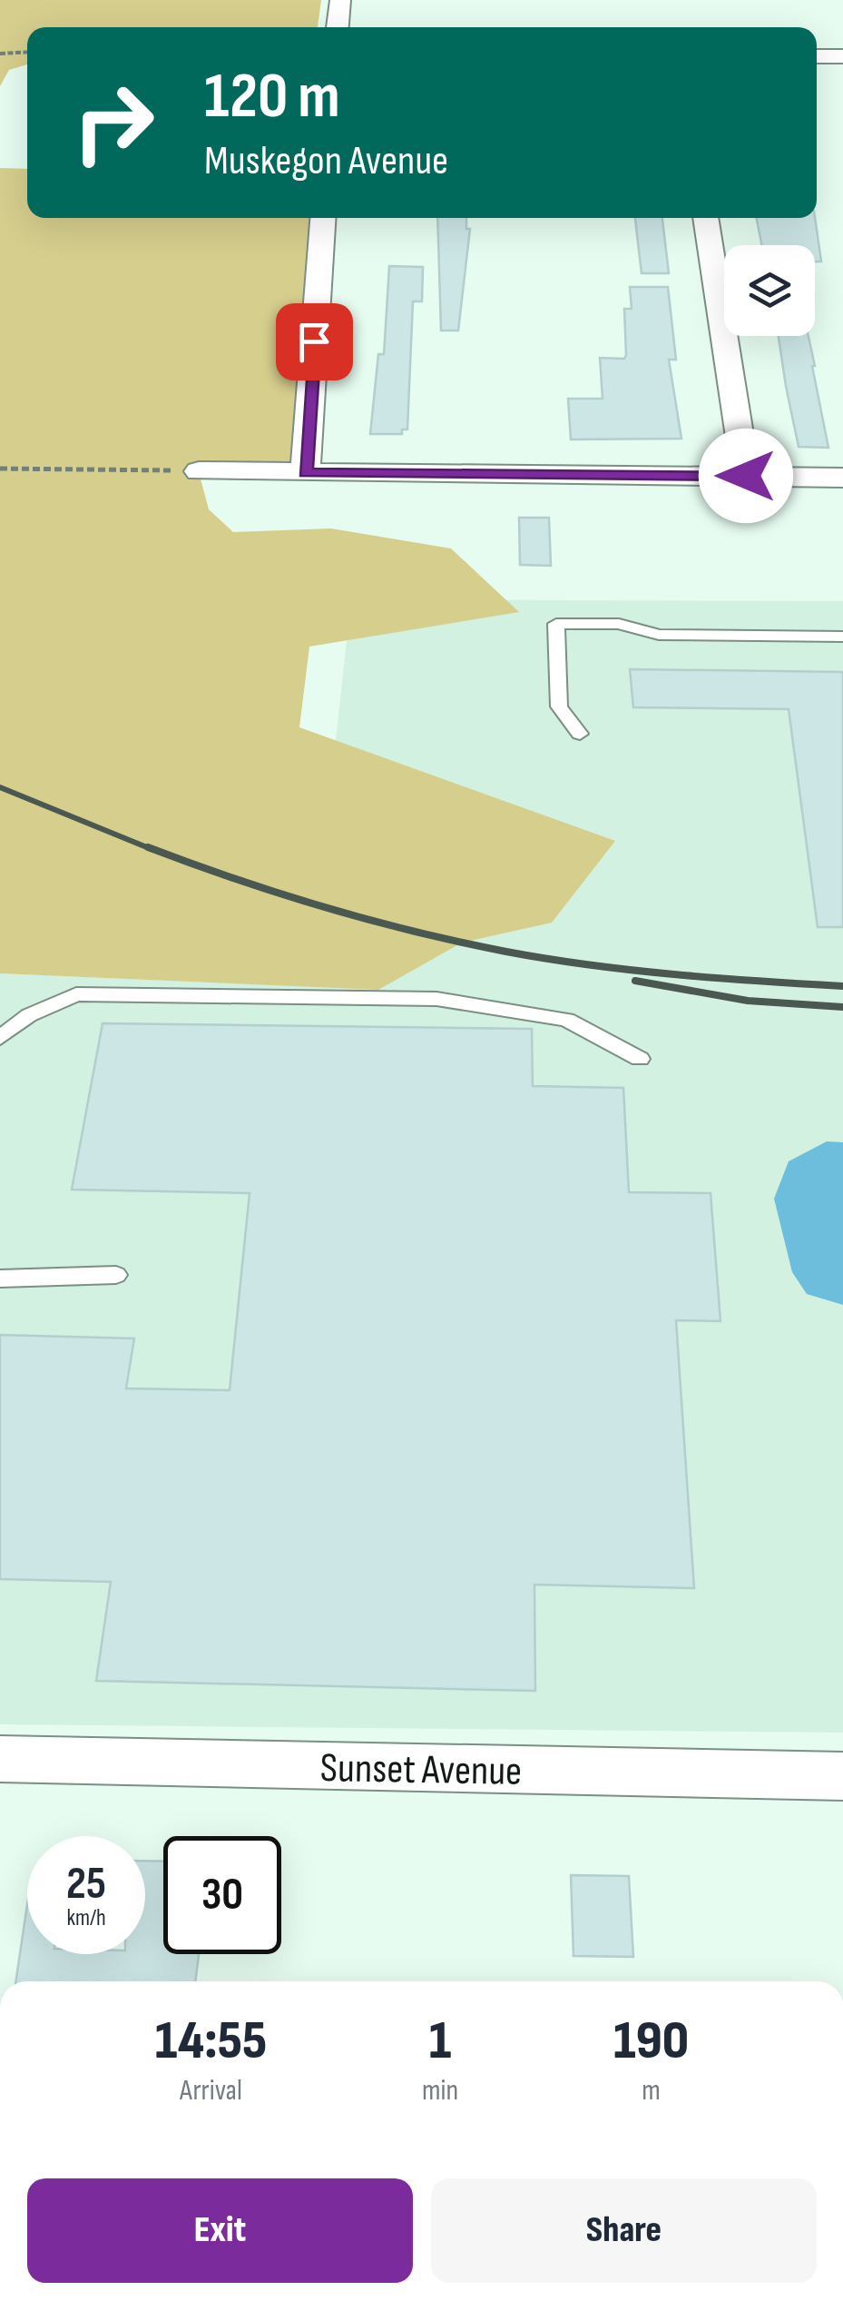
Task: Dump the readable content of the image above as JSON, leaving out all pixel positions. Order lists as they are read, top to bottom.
{
  "streets": {
    "street": ["Sunset Avenue"]
  },
  "page": {
    "turn": ["120 m", "Muskegon Avenue"],
    "speed": "25 km/h",
    "limit": "30",
    "eta": [
      "14:55",
      "Arrival",
      "1",
      "min",
      "190",
      "m"
    ],
    "buttons": ["Exit", "Share"]
  }
}
